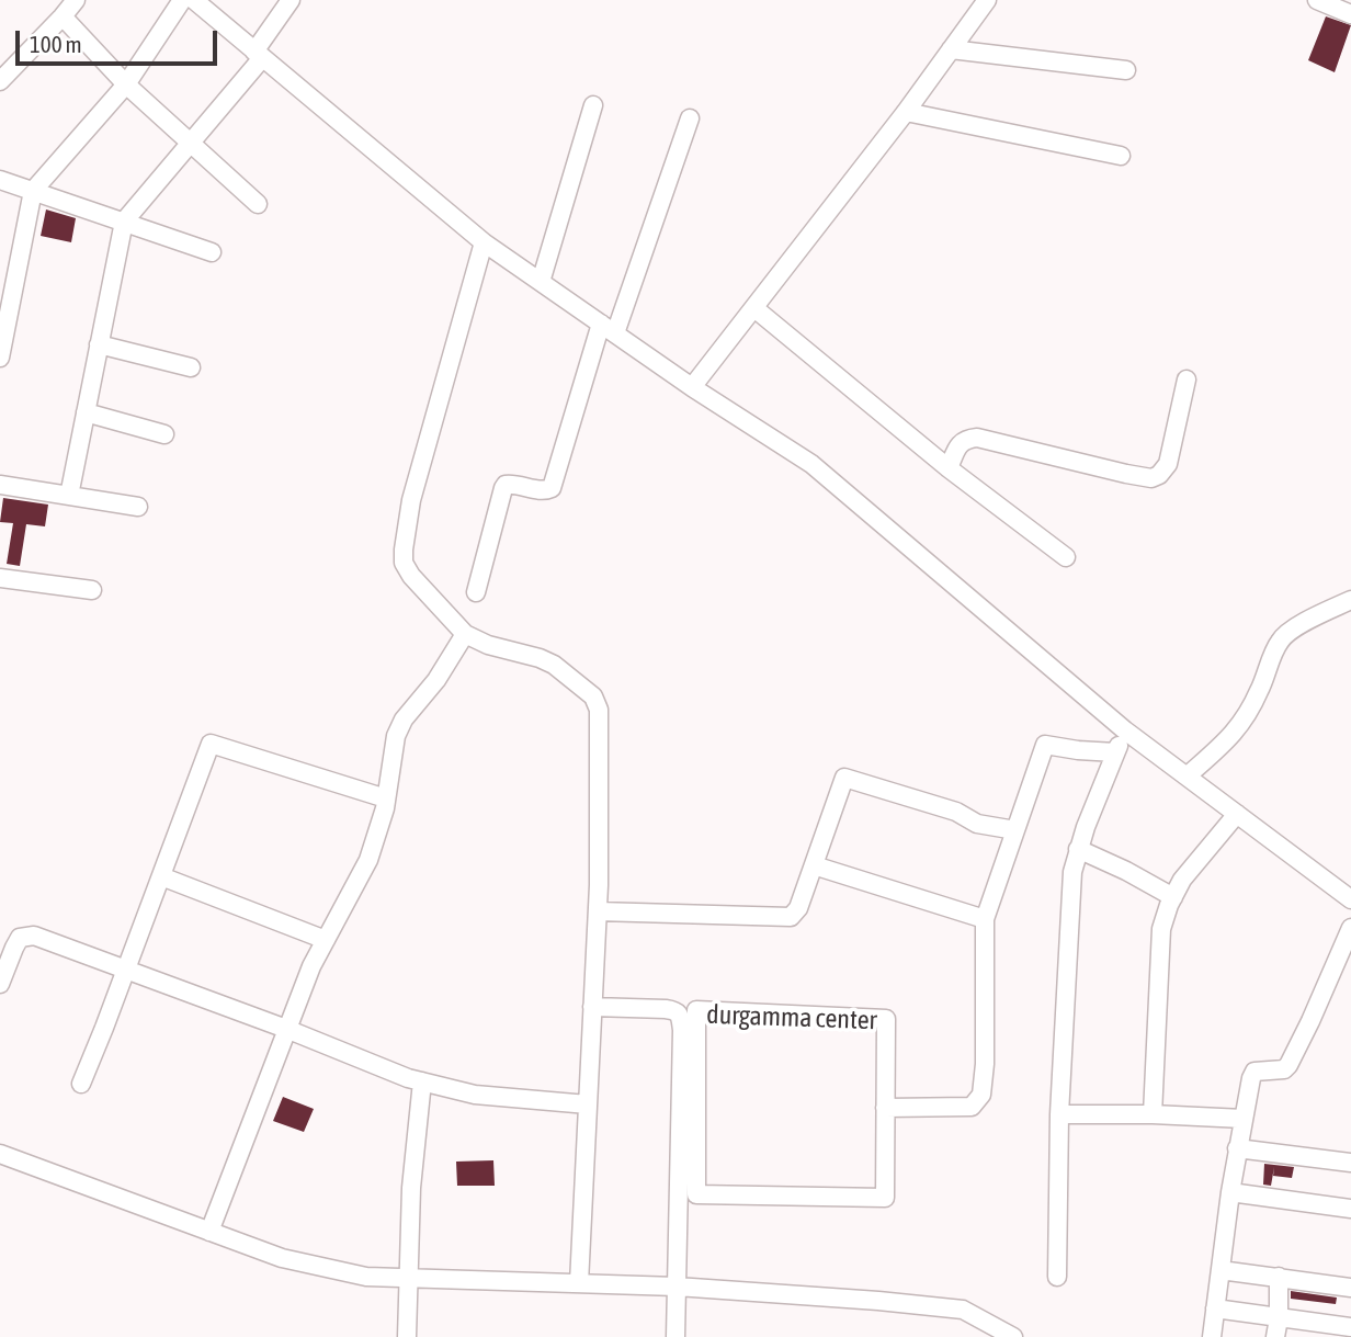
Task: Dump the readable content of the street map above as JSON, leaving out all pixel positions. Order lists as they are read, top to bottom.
{
  "streets": {
    "street": ["durgamma center"]
  },
  "scale_bar": "100 m"
}
